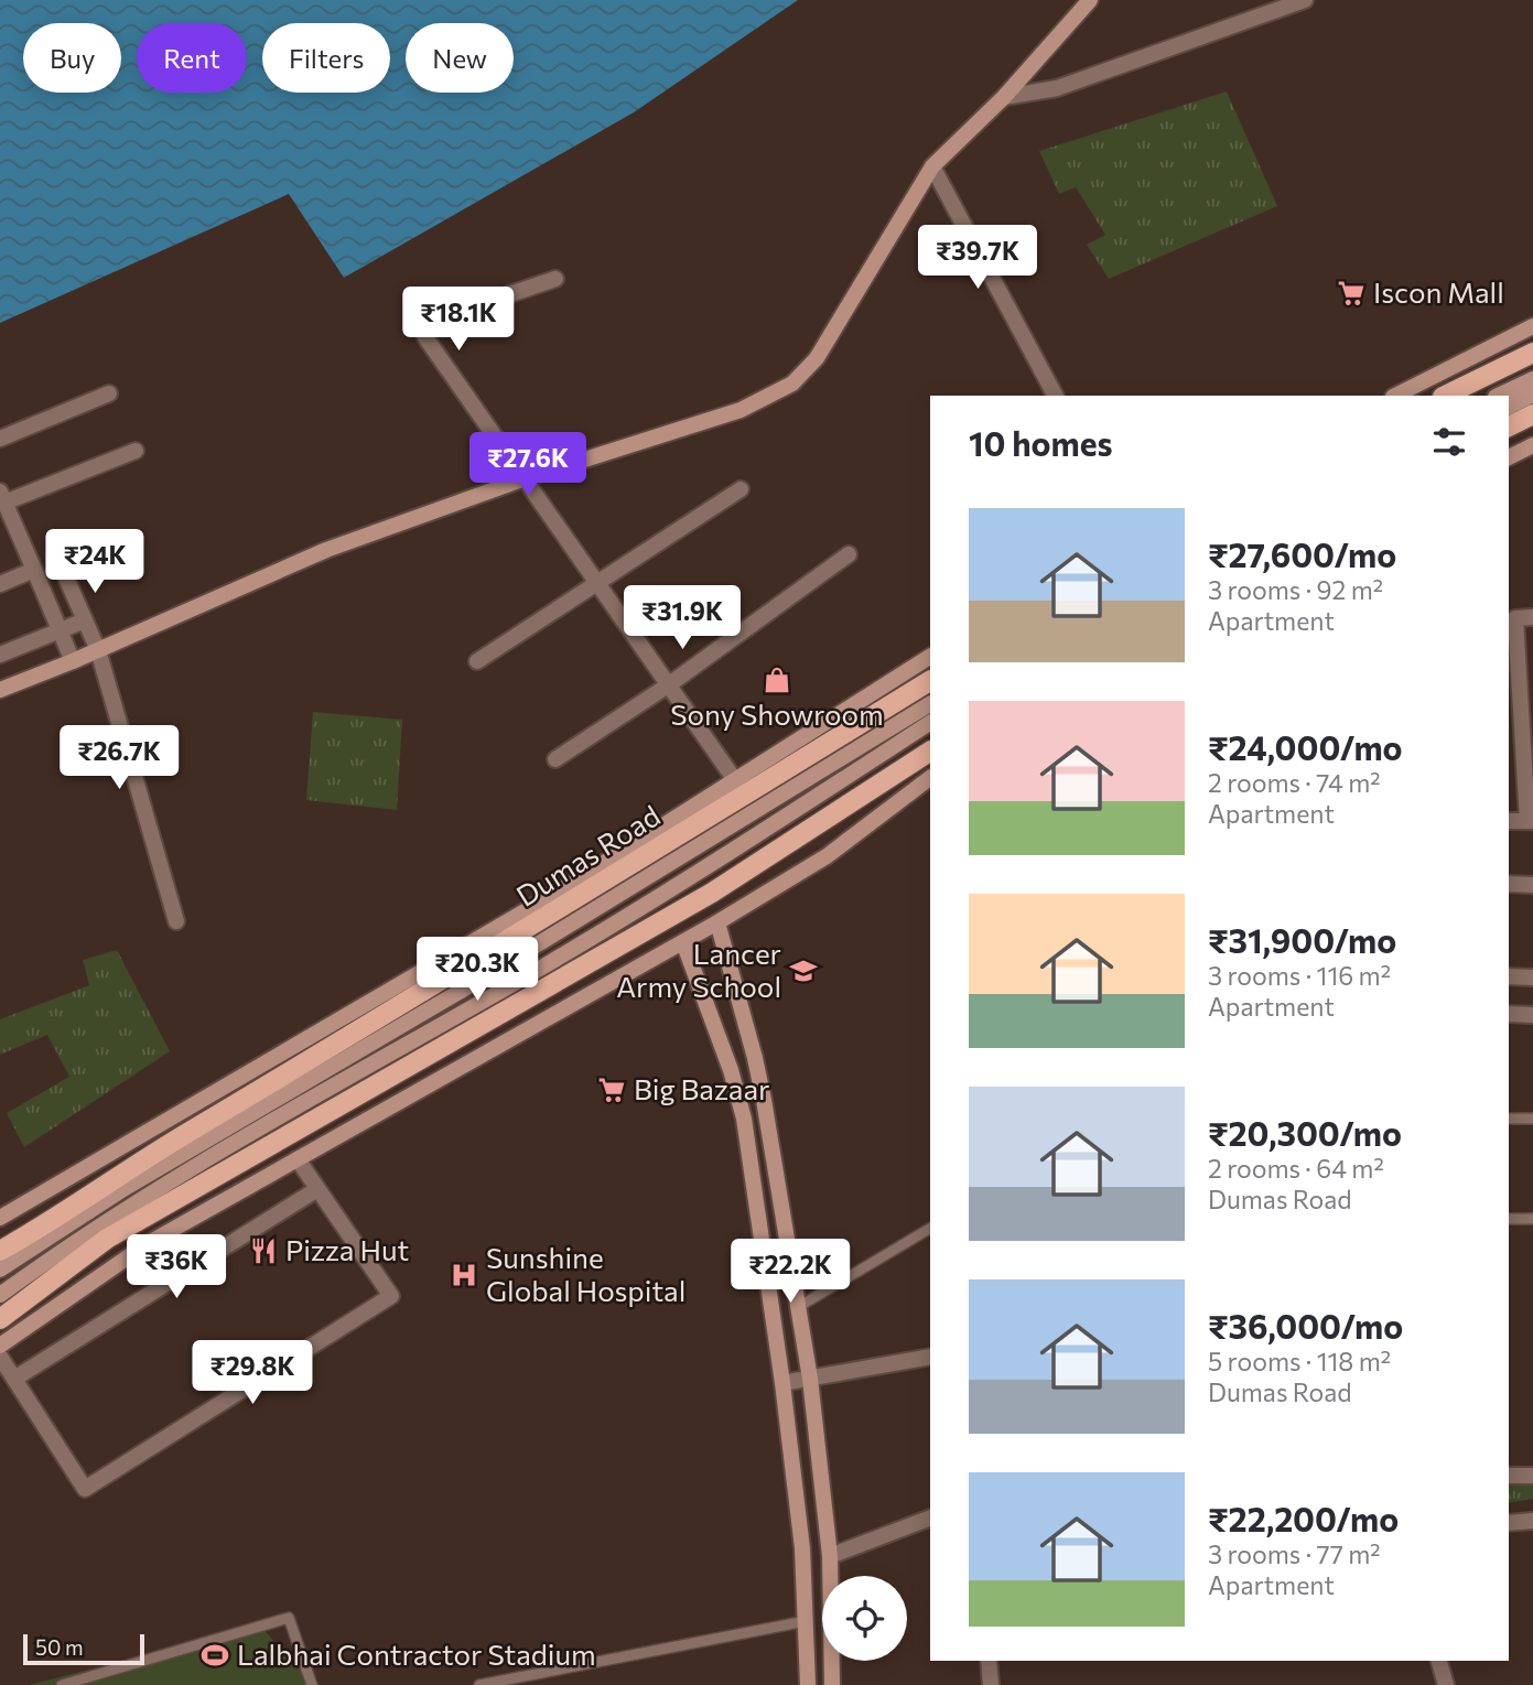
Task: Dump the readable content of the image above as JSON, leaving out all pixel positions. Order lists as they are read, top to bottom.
{
  "streets": {
    "main road": ["Dumas Road"]
  },
  "places": {
    "supermarket": ["Iscon Mall", "Big Bazaar"],
    "shop": ["Sony Showroom"],
    "school or university": ["Lancer Army School"],
    "restaurant": ["Pizza Hut"],
    "hospital": ["Sunshine Global Hospital"],
    "sports": ["Lalbhai Contractor Stadium"]
  },
  "scale_bar": "50 m",
  "page": {
    "chip": [
      "Buy",
      "Rent",
      "Filters",
      "New"
    ],
    "price": [
      "₹39.7K",
      "₹18.1K",
      "₹27.6K",
      "₹24K",
      "₹31.9K",
      "₹26.7K",
      "₹20.3K",
      "₹36K",
      "₹22.2K",
      "₹29.8K"
    ],
    "heading": "10 homes",
    "list": [
      {
        "name": "₹27,600/mo",
        "note": "3 rooms · 92 m² · Apartment"
      },
      {
        "name": "₹24,000/mo",
        "note": "2 rooms · 74 m² · Apartment"
      },
      {
        "name": "₹31,900/mo",
        "note": "3 rooms · 116 m² · Apartment"
      },
      {
        "name": "₹20,300/mo",
        "note": "2 rooms · 64 m² · Dumas Road"
      },
      {
        "name": "₹36,000/mo",
        "note": "5 rooms · 118 m² · Dumas Road"
      },
      {
        "name": "₹22,200/mo",
        "note": "3 rooms · 77 m² · Apartment"
      }
    ],
    "scale": "50 m"
  }
}
